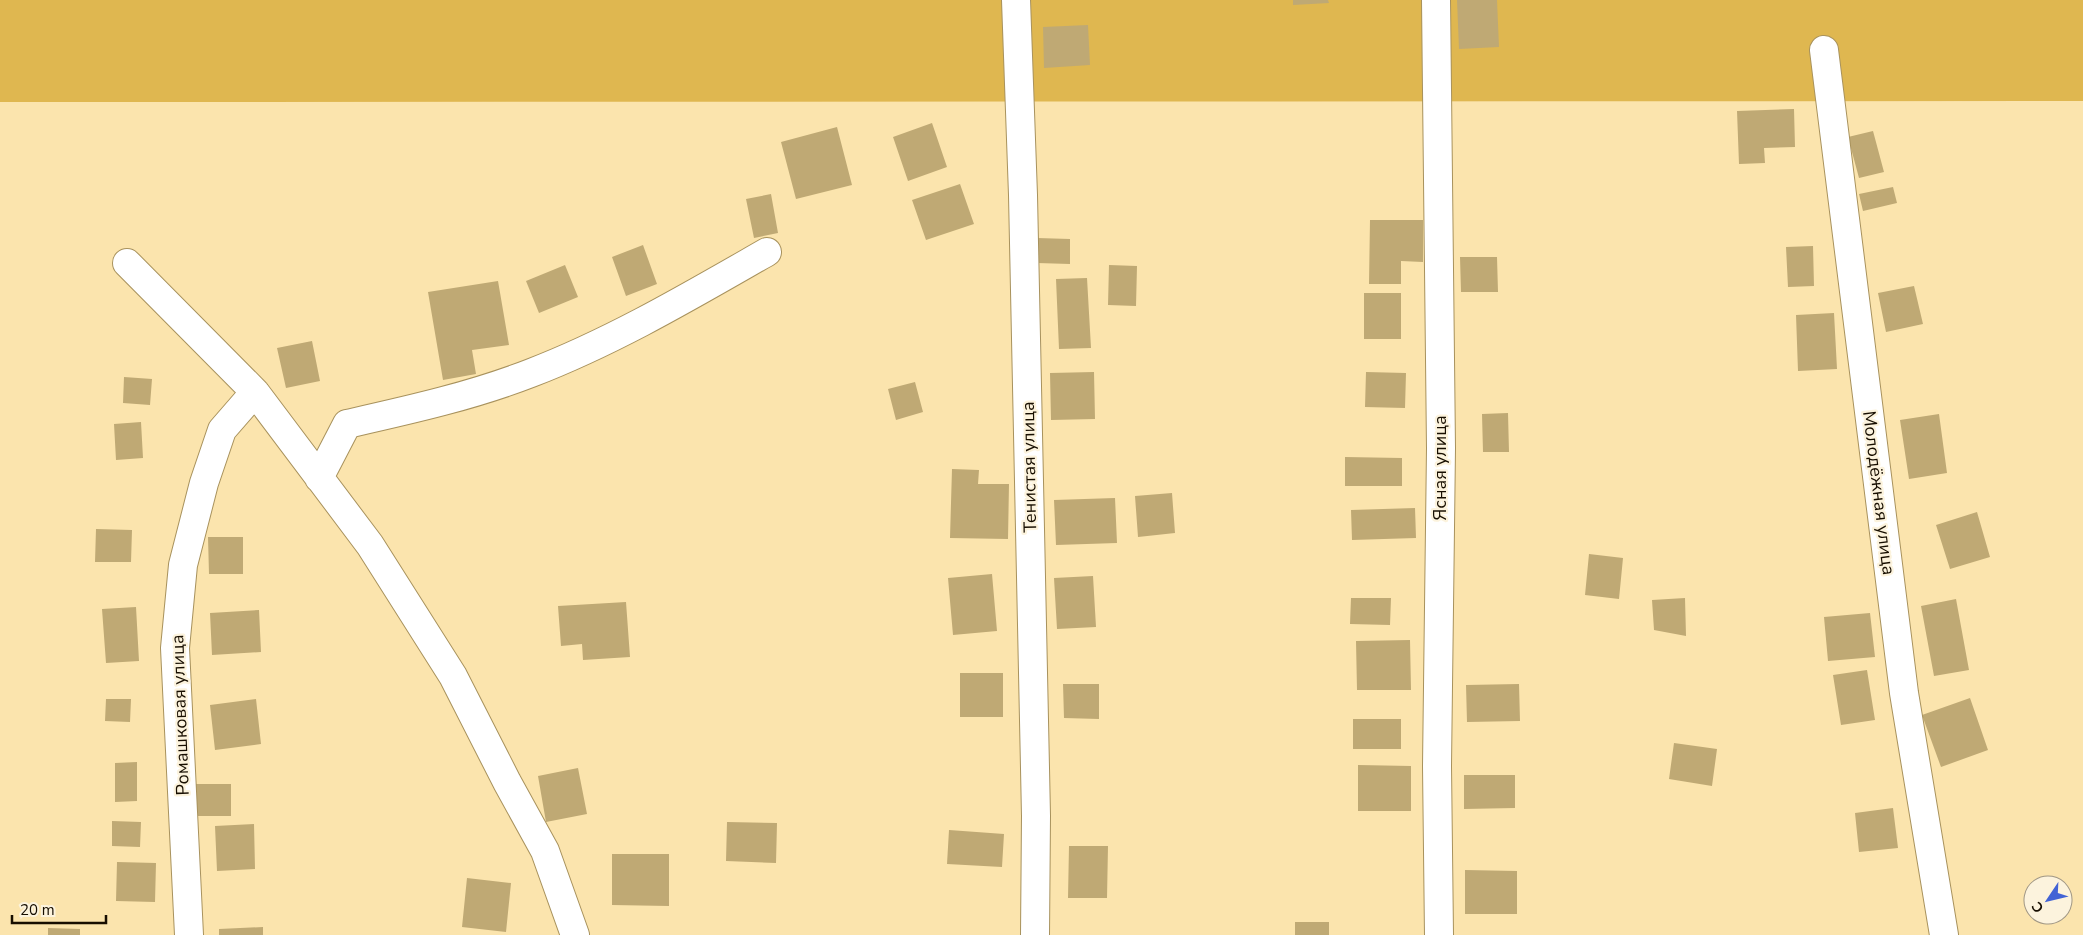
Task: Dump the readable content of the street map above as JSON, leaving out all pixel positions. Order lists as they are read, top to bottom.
{
  "streets": {
    "street": [
      "Тенистая улица",
      "Ясная улица",
      "Молодёжная улица",
      "Ромашковая улица"
    ]
  },
  "scale_bar": "20 m",
  "north": "bottom left"
}
